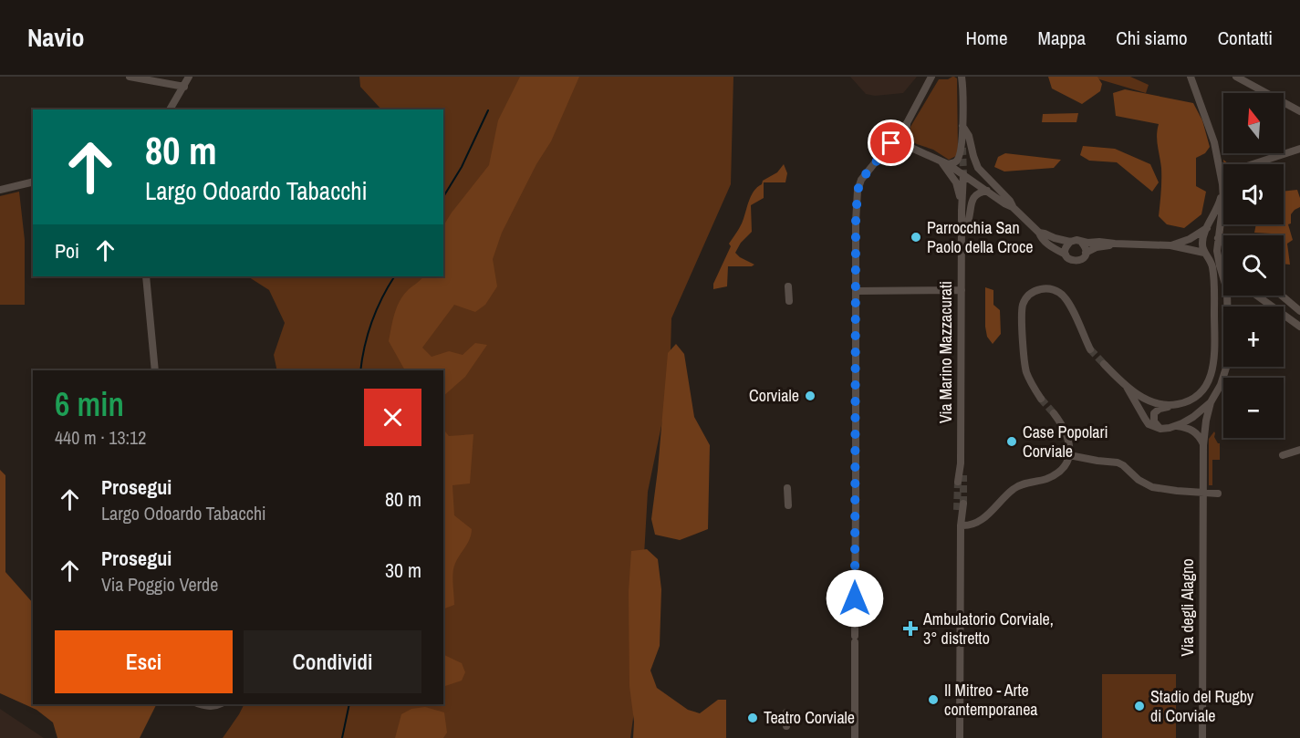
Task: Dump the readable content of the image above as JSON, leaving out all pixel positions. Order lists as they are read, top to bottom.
{
  "streets": {
    "street": ["Via Marino Mazzacurati", "Via degli Alagno"]
  },
  "places": {
    "other": [
      "Parrocchia San Paolo della Croce",
      "Corviale",
      "Case Popolari Corviale",
      "Il Mitreo - Arte contemporanea",
      "Stadio del Rugby di Corviale",
      "Teatro Corviale"
    ],
    "health": ["Ambulatorio Corviale, 3° distretto"]
  },
  "north": "top",
  "page": {
    "header": "Navio",
    "nav": [
      "Home",
      "Mappa",
      "Chi siamo",
      "Contatti"
    ],
    "map_buttons": ["+", "−"],
    "turn": ["80 m", "Largo Odoardo Tabacchi"],
    "then": "Poi",
    "heading": ["6 min", "440 m · 13:12"],
    "list": [
      {
        "name": "Prosegui",
        "note": "Largo Odoardo Tabacchi",
        "value": "80 m"
      },
      {
        "name": "Prosegui",
        "note": "Via Poggio Verde",
        "value": "30 m"
      }
    ],
    "buttons": ["Esci", "Condividi"]
  }
}
